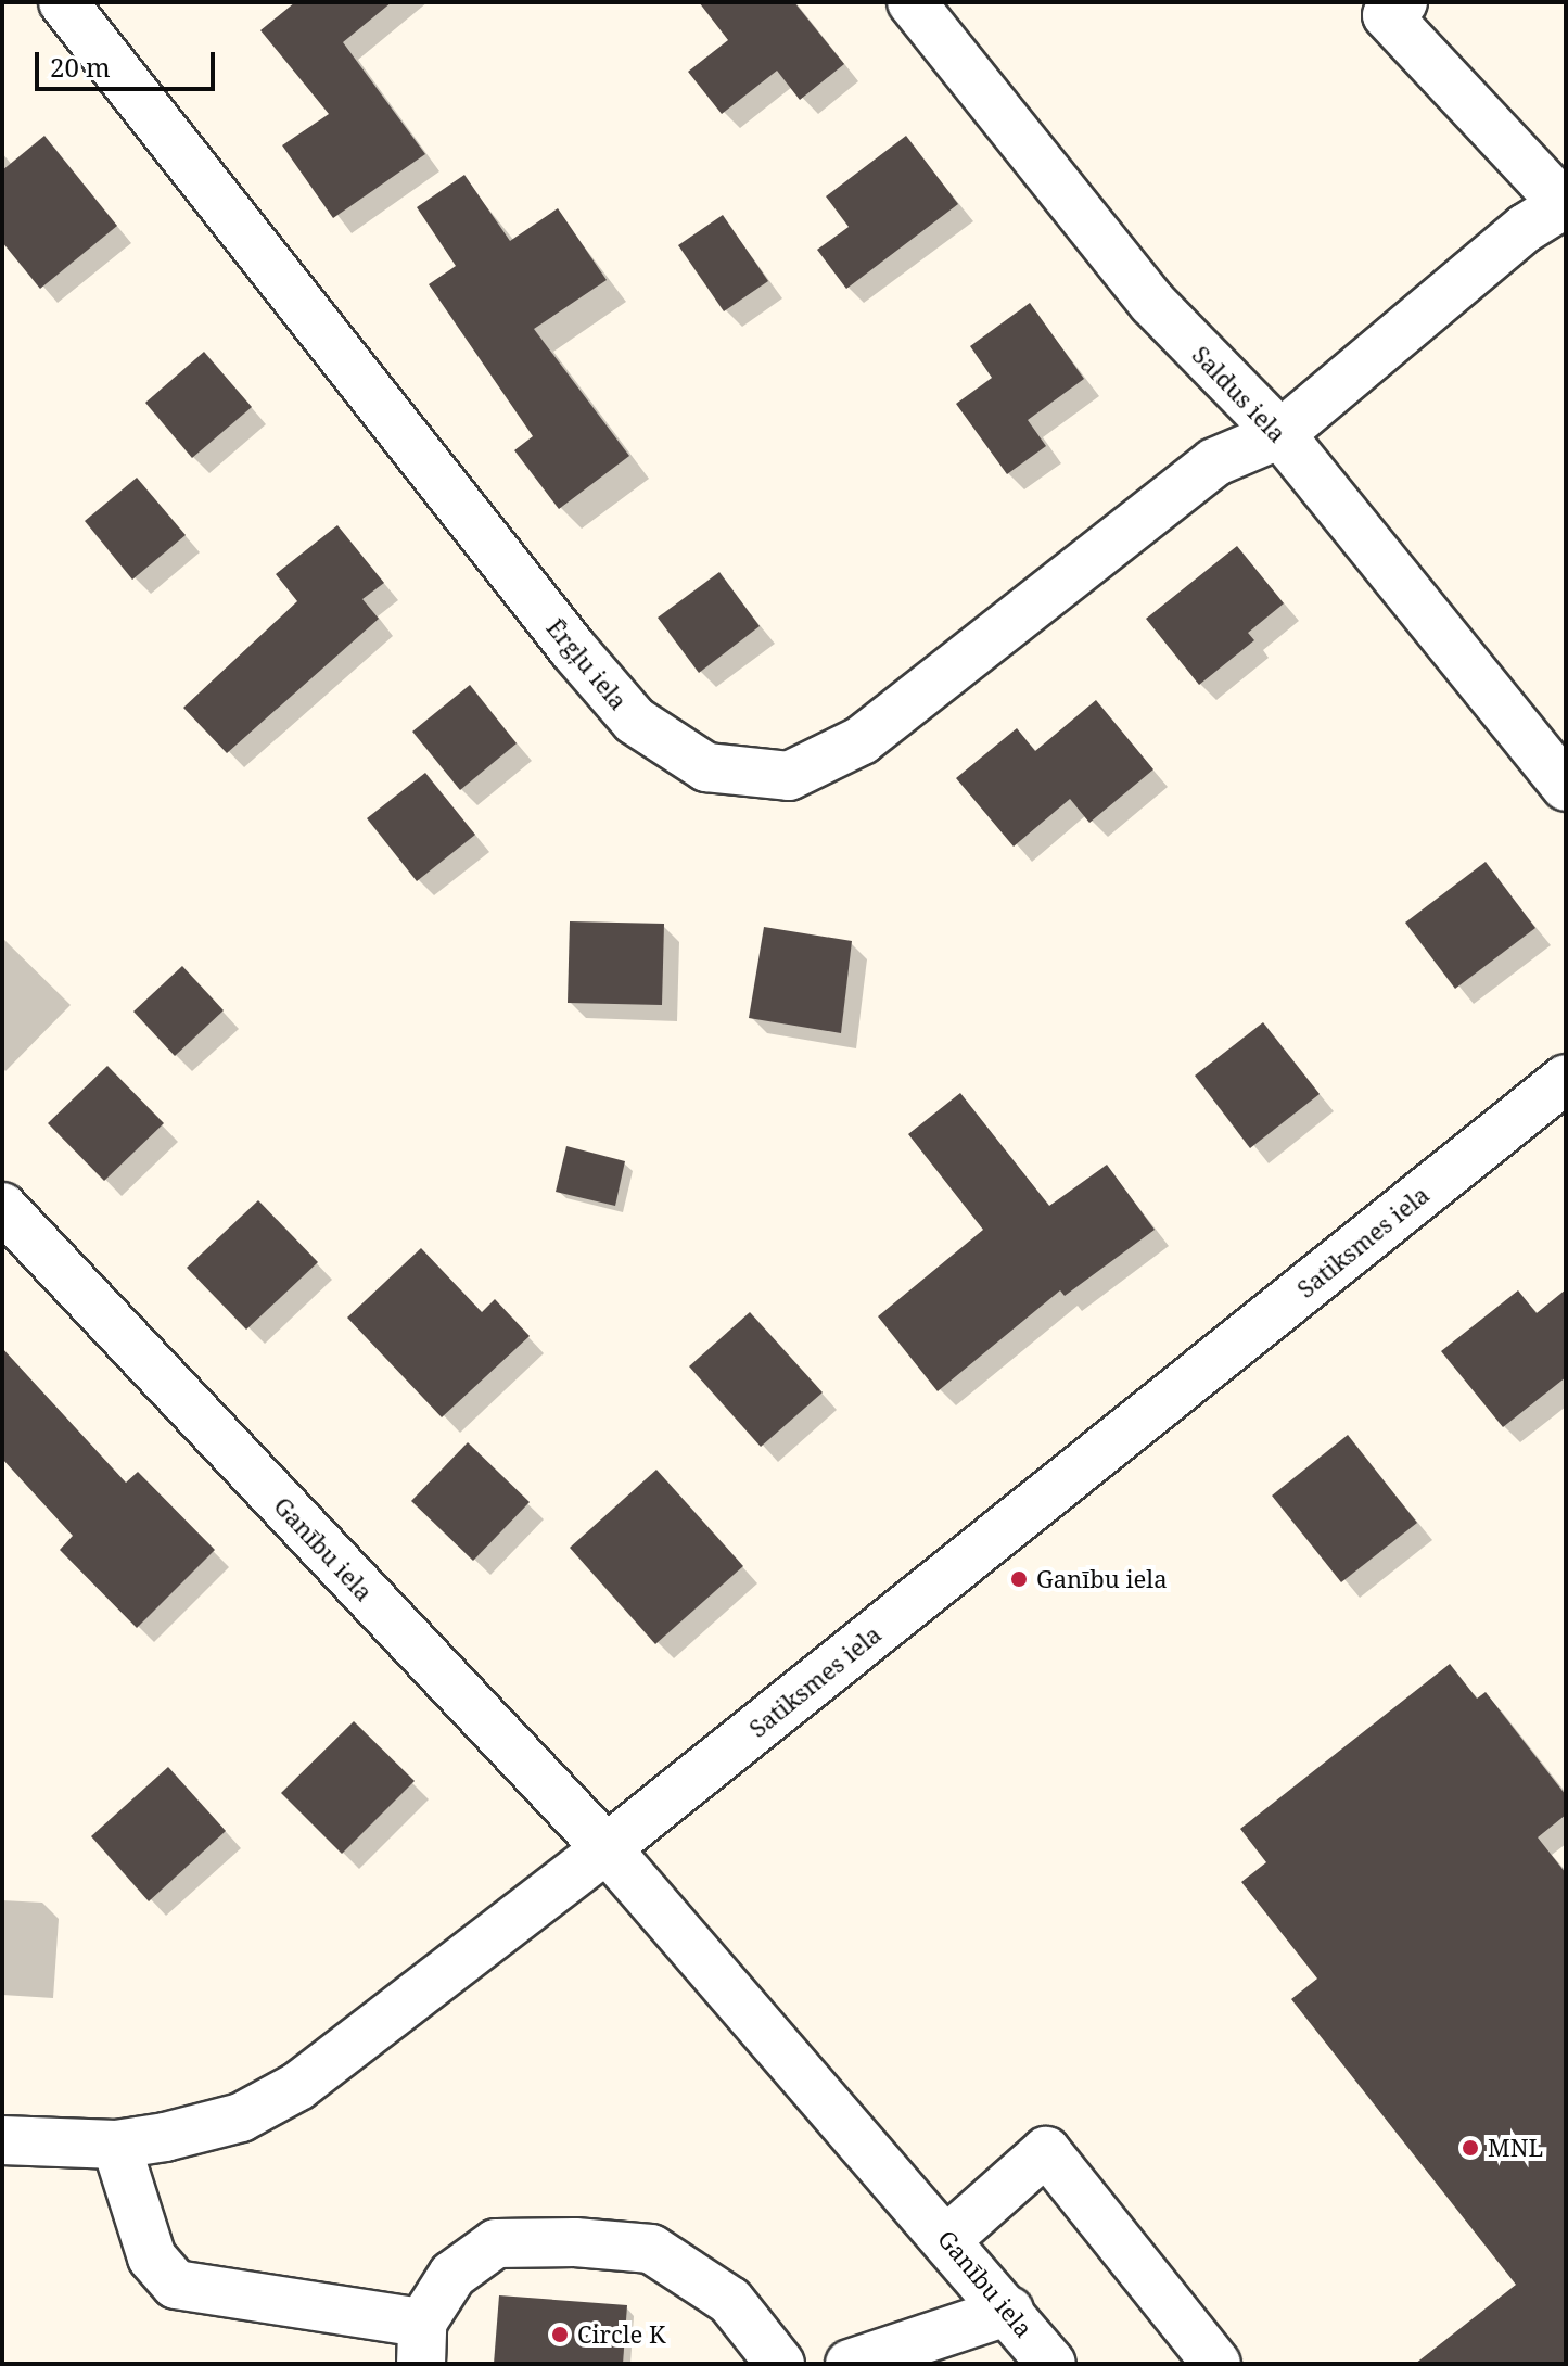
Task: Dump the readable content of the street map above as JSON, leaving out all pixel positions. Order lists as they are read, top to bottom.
{
  "streets": {
    "street": [
      "Saldus iela",
      "Ērgļu iela",
      "Satiksmes iela",
      "Ganību iela"
    ]
  },
  "crossings": [
    ["Saldus iela", "Ērgļu iela"],
    ["Satiksmes iela", "Ganību iela"]
  ],
  "places": ["Ganību iela", "MNL", "Circle K"],
  "scale_bar": "20 m"
}
